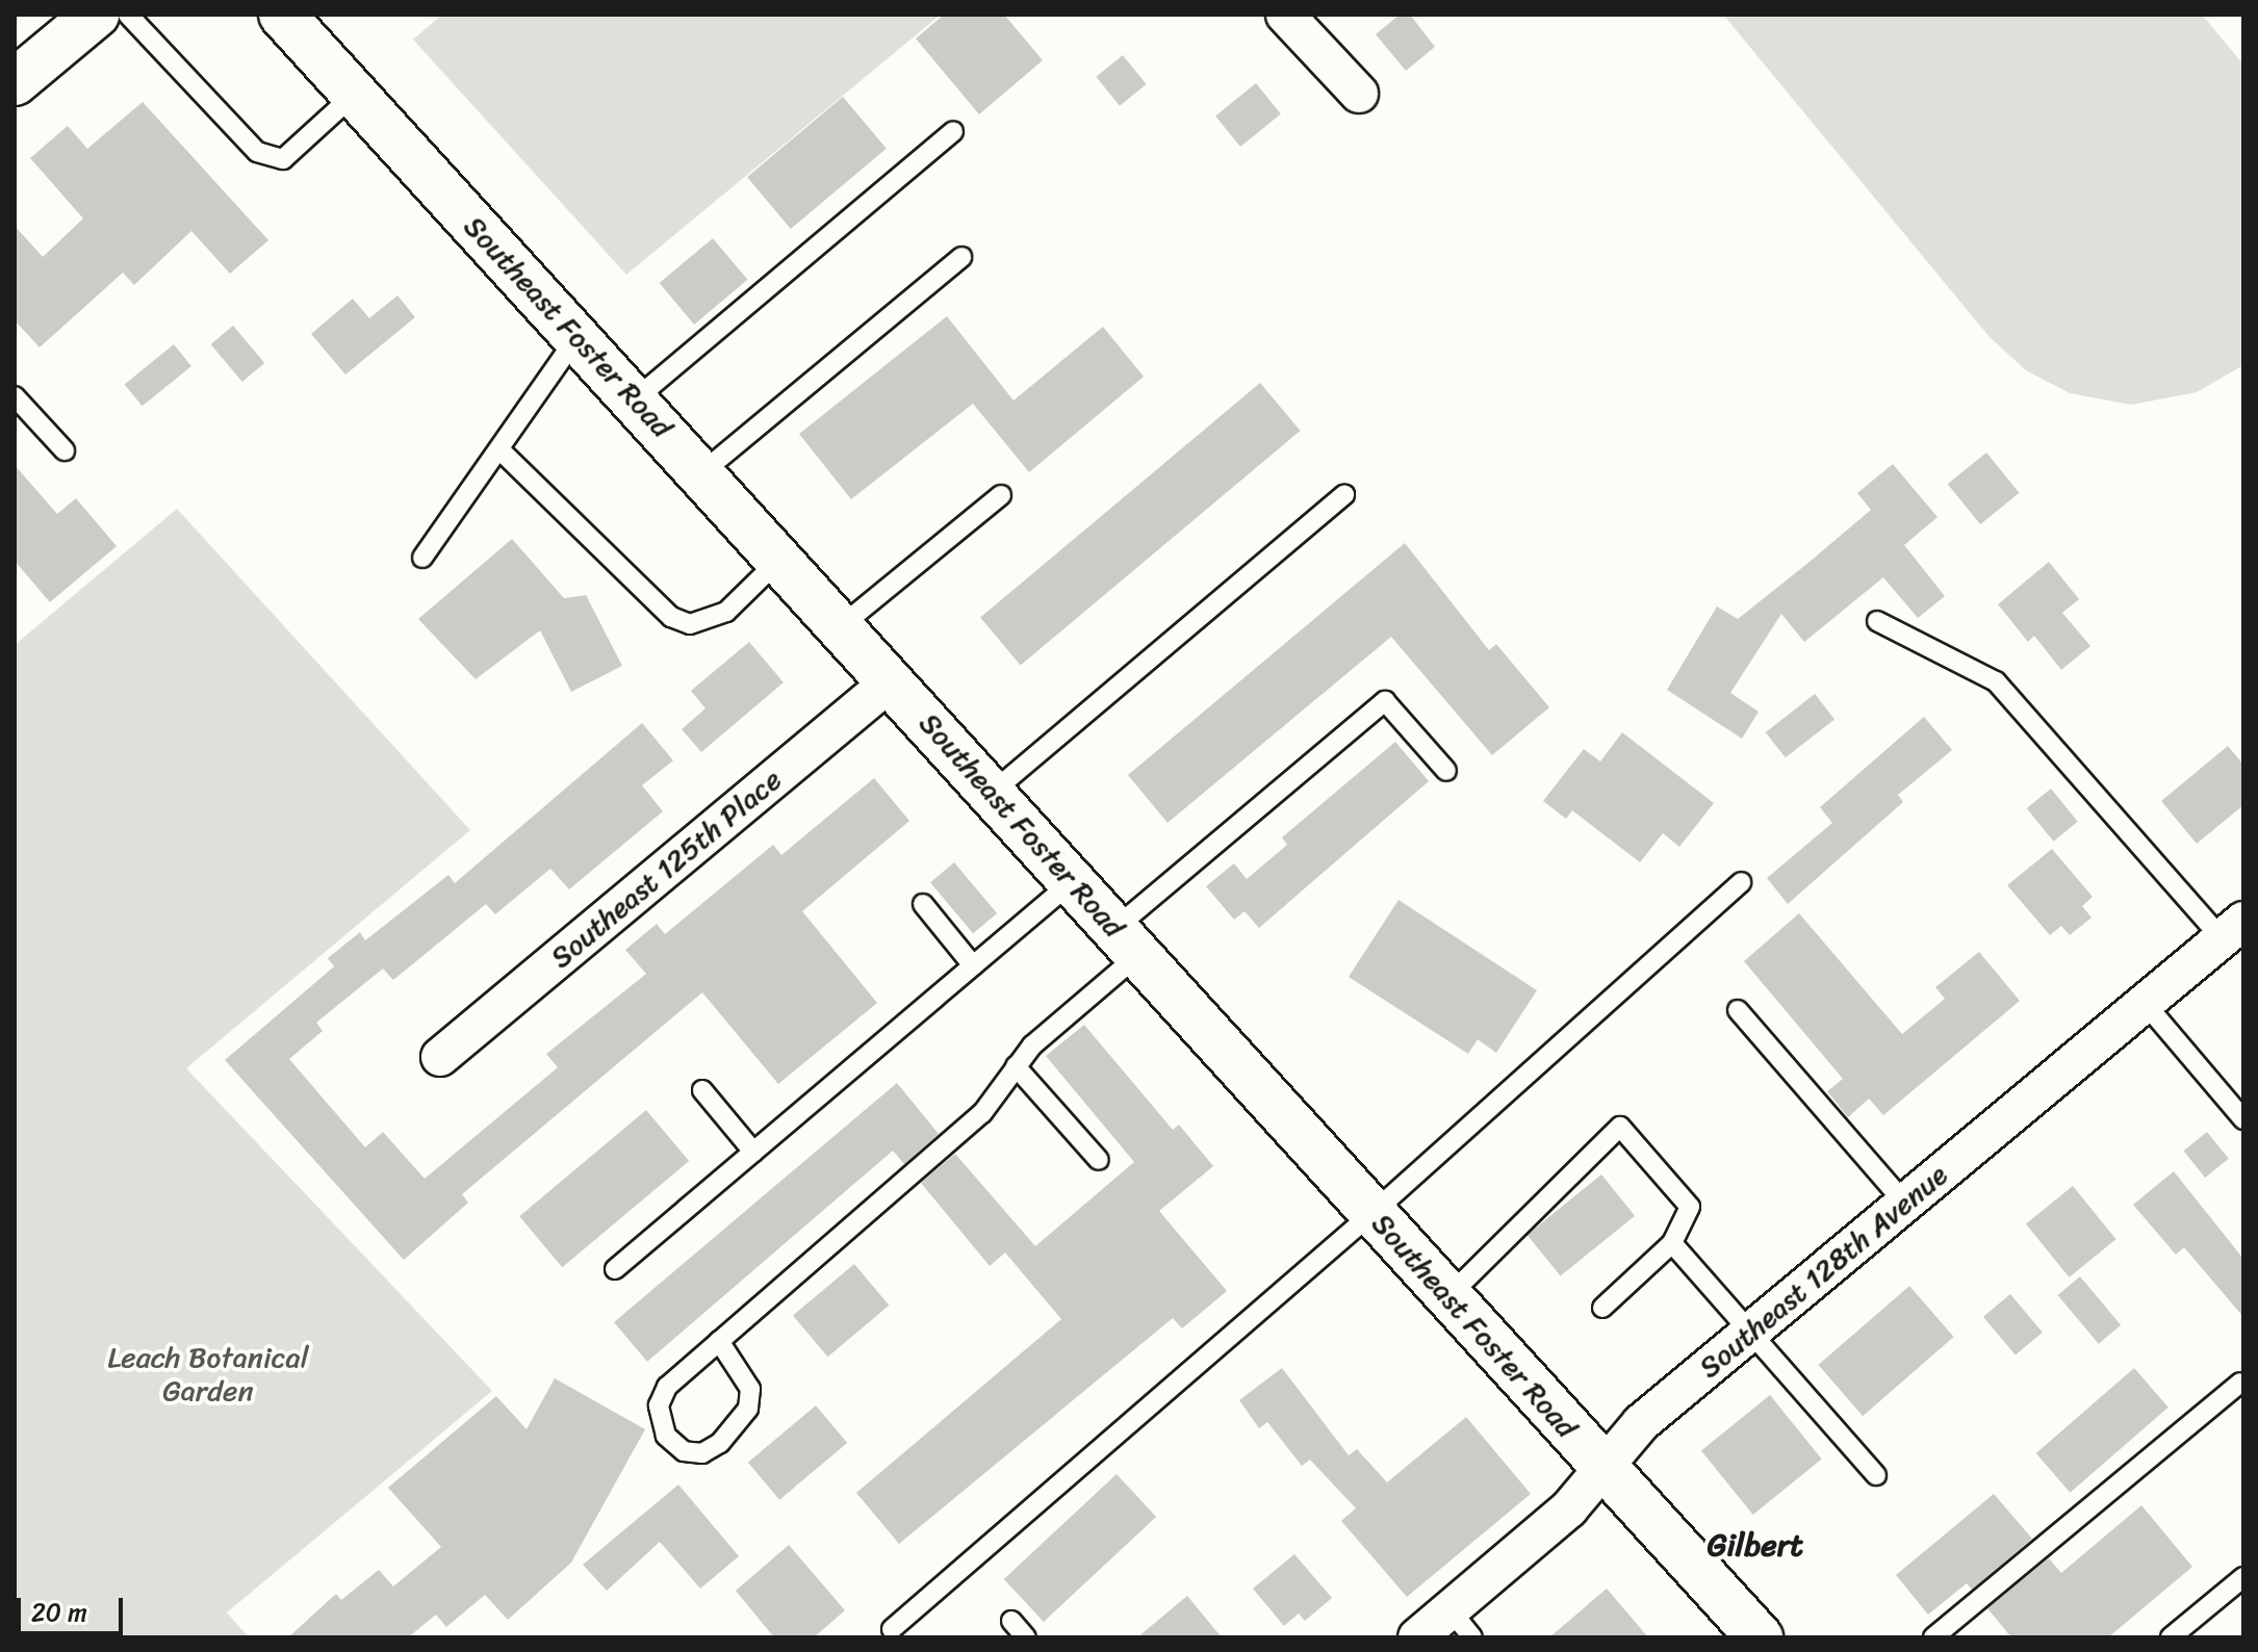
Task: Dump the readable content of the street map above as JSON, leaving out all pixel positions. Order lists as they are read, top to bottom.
{
  "streets": {
    "main road": ["Southeast Foster Road"],
    "street": ["Southeast 125th Place", "Southeast 128th Avenue"]
  },
  "crossings": [
    ["Southeast Foster Road", "Southeast 125th Place"],
    ["Southeast Foster Road", "Southeast 128th Avenue"]
  ],
  "districts": ["Gilbert"],
  "parks": ["Leach Botanical Garden"],
  "scale_bar": "20 m"
}
